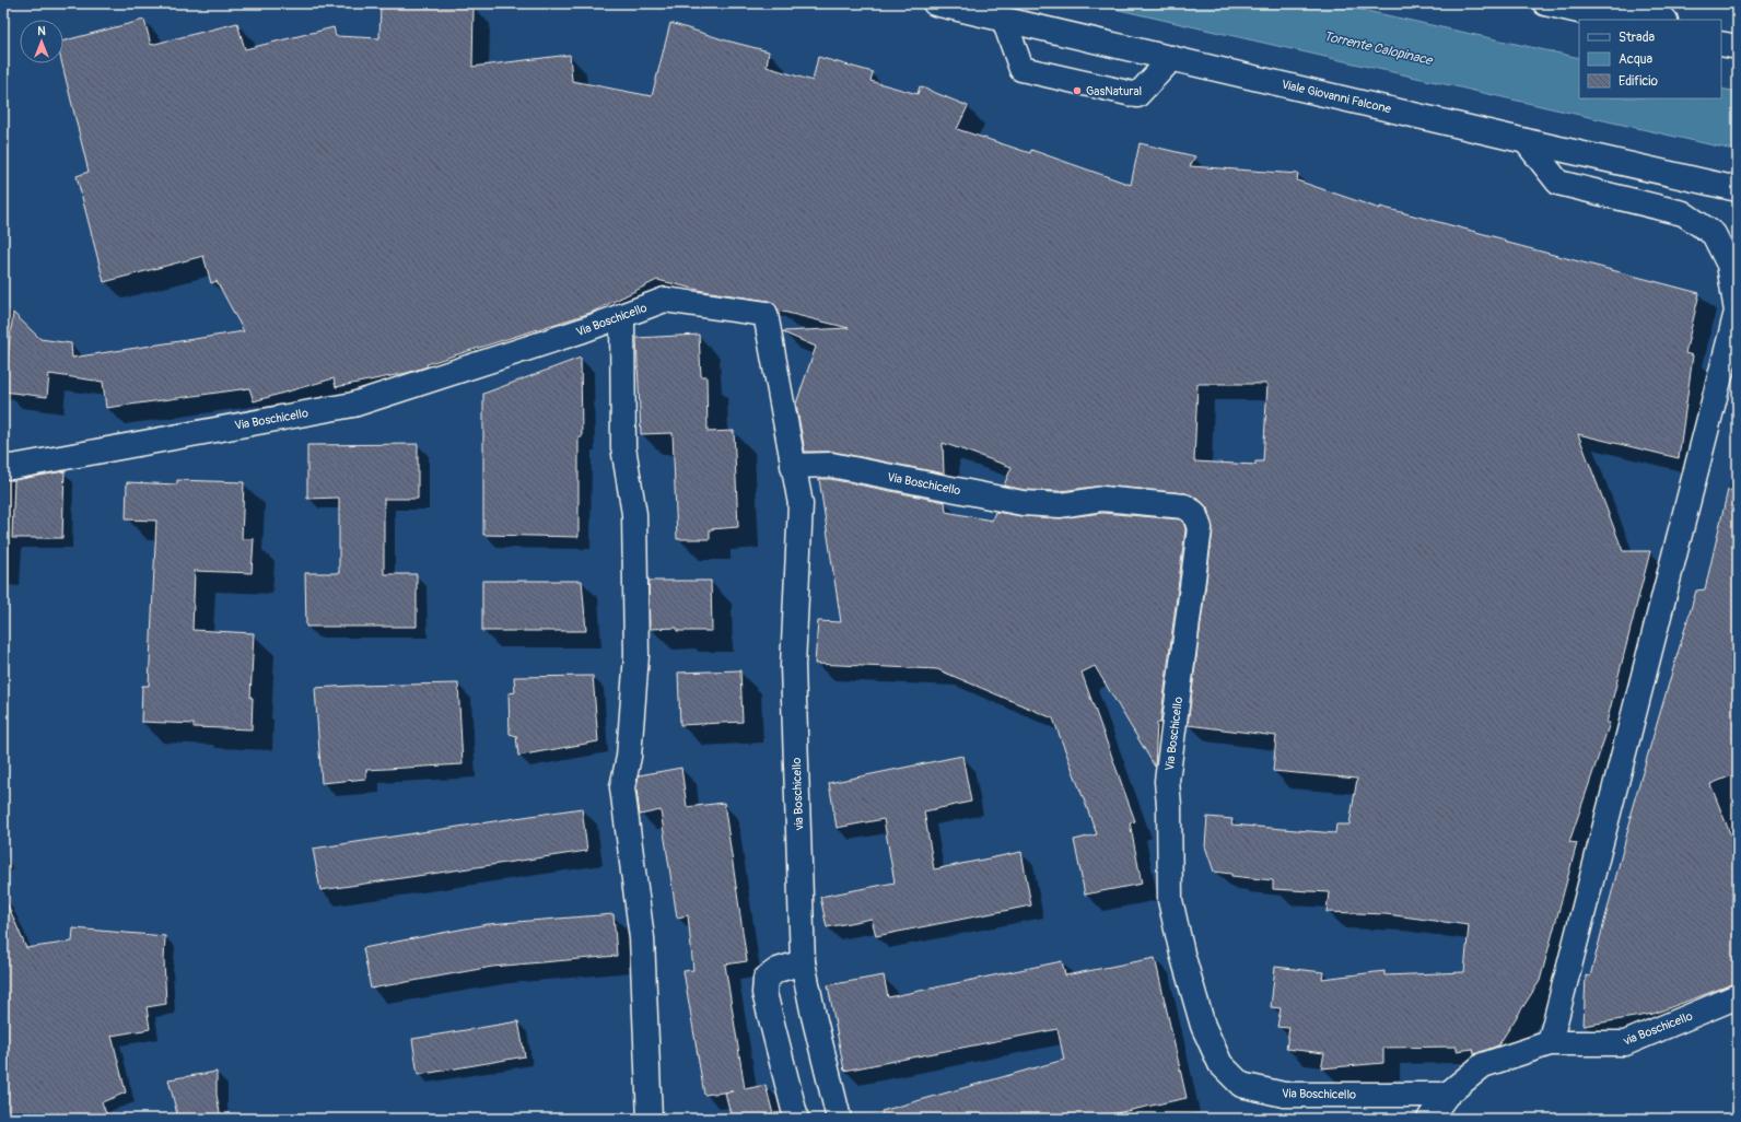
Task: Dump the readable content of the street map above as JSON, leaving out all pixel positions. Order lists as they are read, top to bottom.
{
  "streets": {
    "street": ["Viale Giovanni Falcone", "Via Boschicello", "via Boschicello"]
  },
  "crossings": [
    ["Via Boschicello", "via Boschicello"]
  ],
  "water": ["Torrente Calopinace"],
  "places": ["GasNatural"],
  "legend": ["Strada", "Acqua", "Edificio"],
  "north": "top"
}
